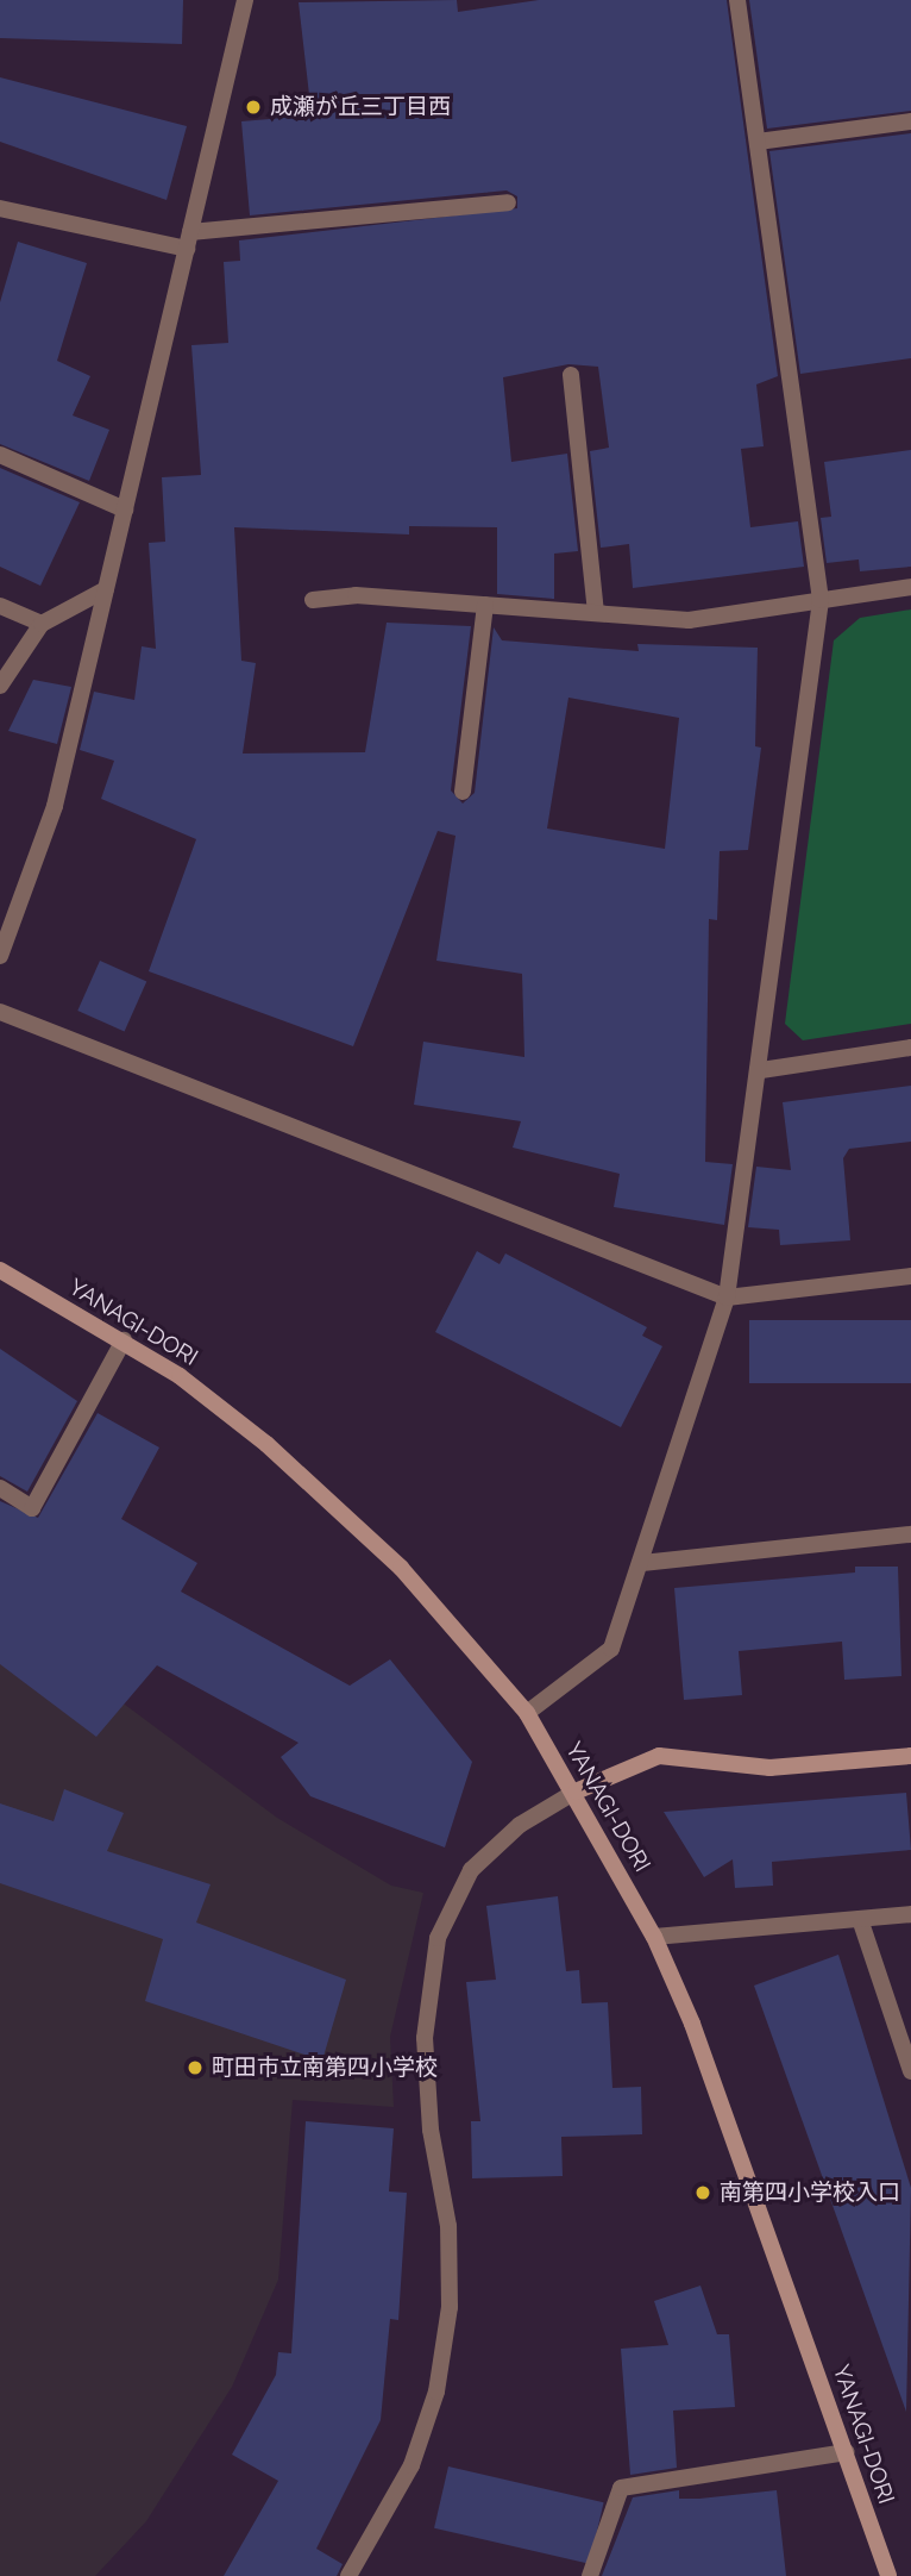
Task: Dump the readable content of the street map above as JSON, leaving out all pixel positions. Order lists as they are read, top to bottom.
{
  "streets": {
    "street": ["YANAGI-DORI"]
  },
  "places": ["成瀬が丘三丁目西", "町田市立南第四小学校", "南第四小学校入口"]
}
